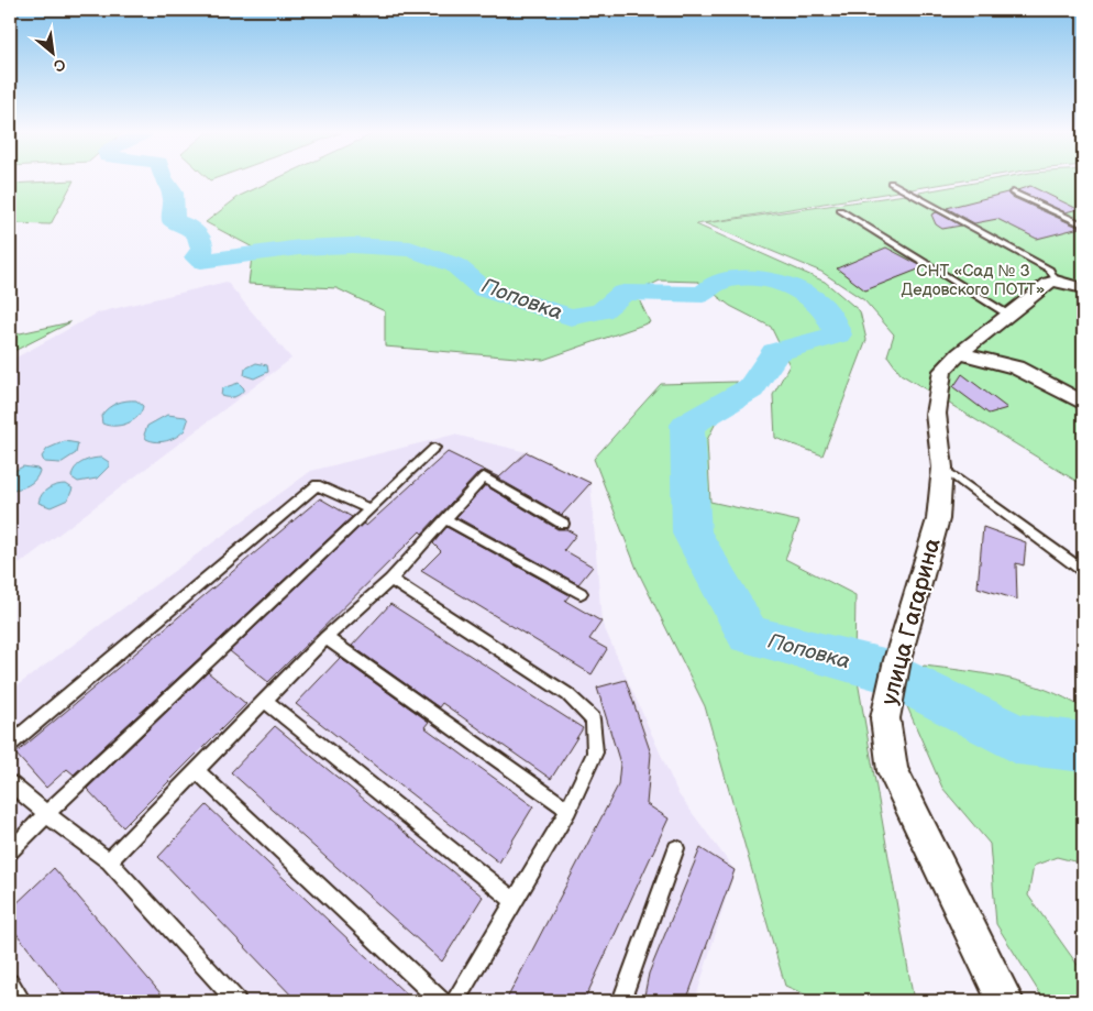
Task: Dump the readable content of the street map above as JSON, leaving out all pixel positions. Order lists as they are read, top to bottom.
{
  "streets": {
    "street": ["улица Гагарина"]
  },
  "water": ["Поповка"],
  "parks": ["СНТ «Сад № 3 Дедовского ПОТТ»"],
  "north": "bottom right"
}
